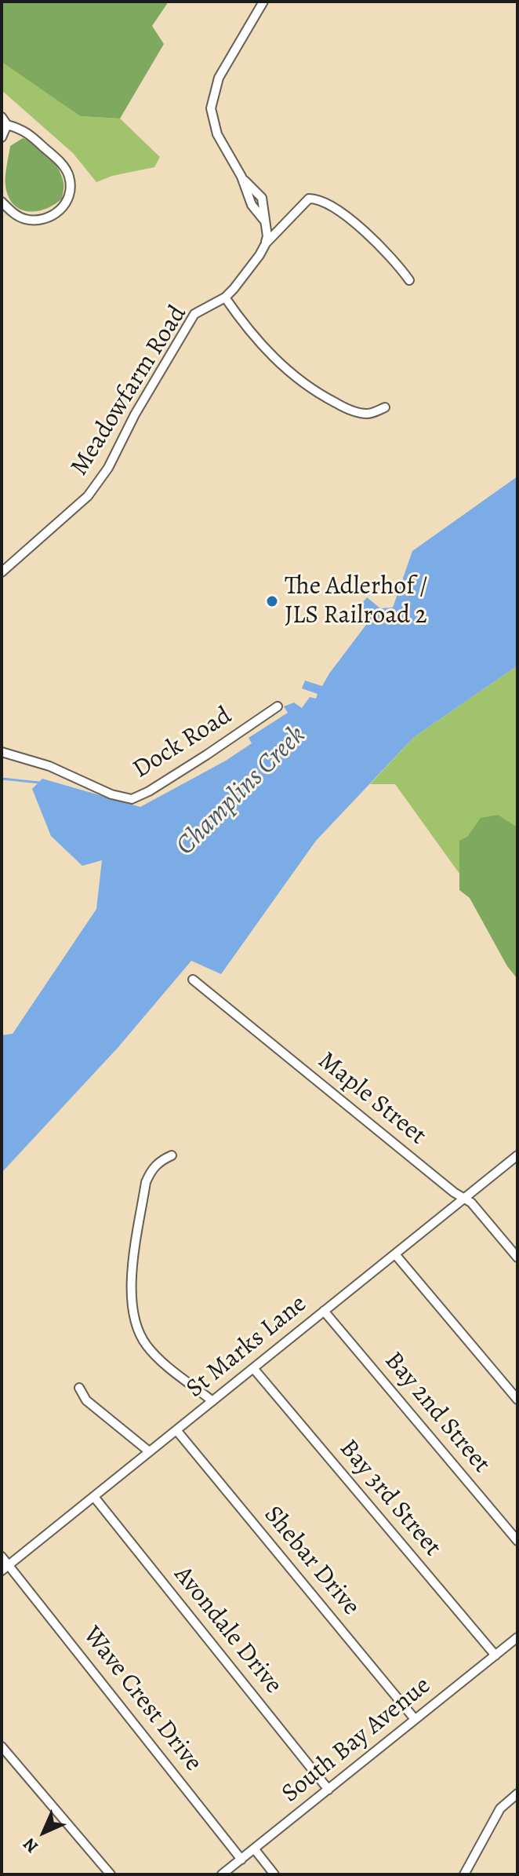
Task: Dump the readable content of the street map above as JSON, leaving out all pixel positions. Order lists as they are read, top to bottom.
{
  "streets": {
    "street": [
      "Meadowfarm Road",
      "Dock Road",
      "Maple Street",
      "St Marks Lane",
      "Bay 2nd Street",
      "Bay 3rd Street",
      "Shebar Drive",
      "Avondale Drive",
      "Wave Crest Drive",
      "South Bay Avenue"
    ]
  },
  "crossings": [
    ["Maple Street", "St Marks Lane"],
    ["St Marks Lane", "Bay 2nd Street"],
    ["St Marks Lane", "Bay 3rd Street"],
    ["St Marks Lane", "Shebar Drive"],
    ["St Marks Lane", "Avondale Drive"],
    ["St Marks Lane", "Wave Crest Drive"],
    ["Bay 3rd Street", "South Bay Avenue"],
    ["Shebar Drive", "South Bay Avenue"],
    ["Avondale Drive", "South Bay Avenue"],
    ["Wave Crest Drive", "South Bay Avenue"]
  ],
  "water": ["Champlins Creek"],
  "places": ["The Adlerhof / JLS Railroad 2"],
  "north": "bottom left"
}
